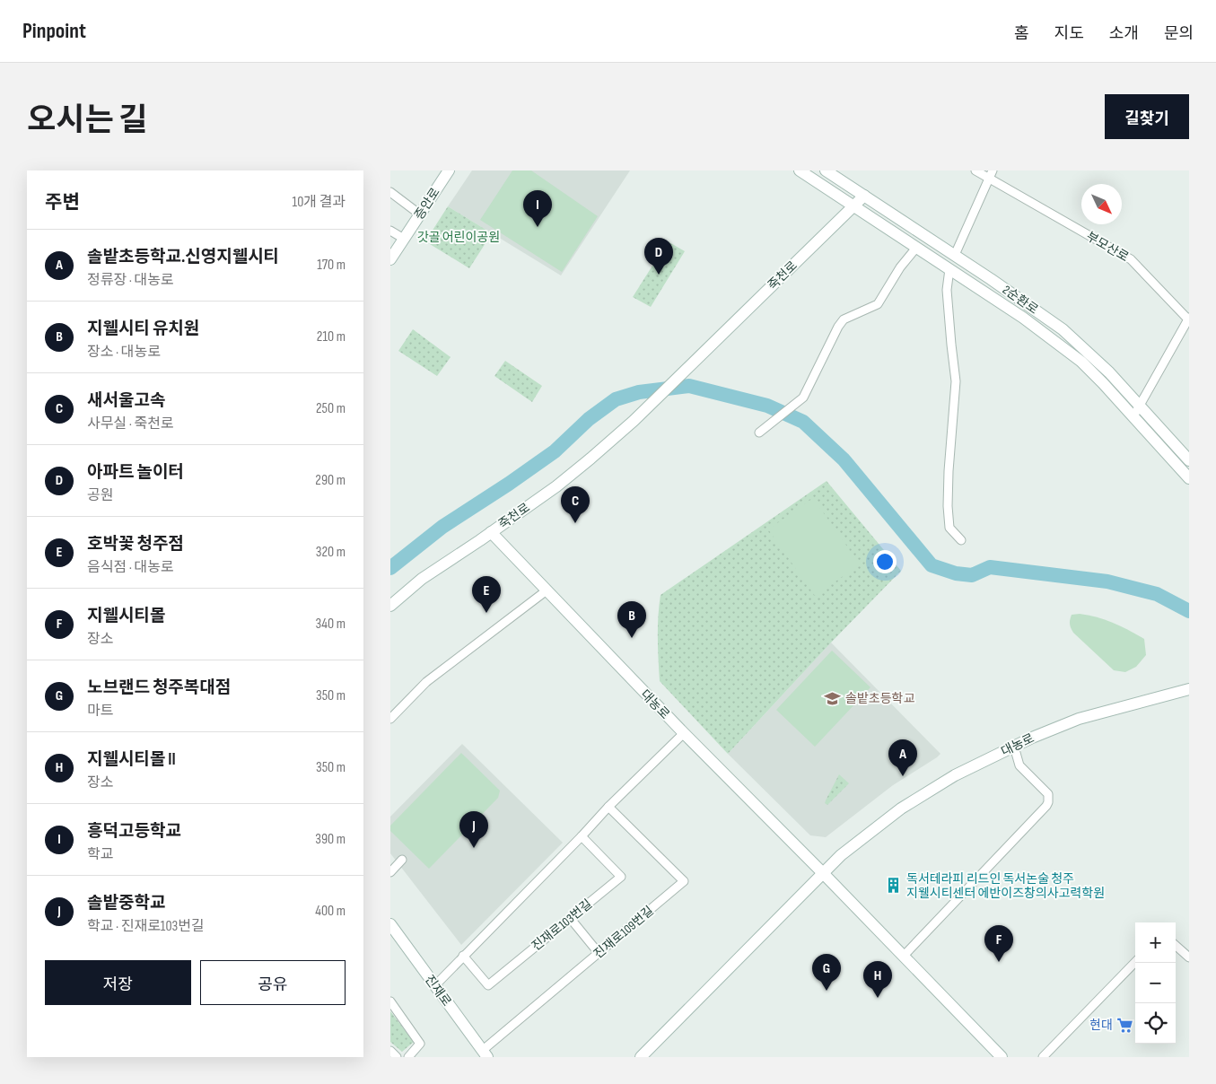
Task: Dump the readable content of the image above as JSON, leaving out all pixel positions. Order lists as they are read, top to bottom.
{
  "streets": {
    "street": [
      "증안로",
      "부모산로",
      "죽천로",
      "2순환로",
      "대농로",
      "진재로103번길",
      "진재로109번길",
      "진재로"
    ]
  },
  "crossings": [
    ["죽천로", "2순환로"],
    ["죽천로", "대농로"],
    ["진재로109번길", "진재로"]
  ],
  "parks": ["갓골 어린이공원"],
  "places": {
    "school or university": ["솔밭초등학교"],
    "building": ["독서테라피 리드인 독서논술 청주 지웰시티센터 에반이즈창의사고력학원"],
    "supermarket": ["현대"]
  },
  "north": "bottom right",
  "page": {
    "header": "Pinpoint",
    "nav": [
      "홈",
      "지도",
      "소개",
      "문의"
    ],
    "title": "오시는 길",
    "buttons": [
      "길찾기",
      ["저장", "공유"]
    ],
    "heading": ["주변", "10개 결과"],
    "pins": [
      "I",
      "D",
      "C",
      "E",
      "B",
      "A",
      "J",
      "F",
      "G",
      "H"
    ],
    "list": [
      {
        "mark": "A",
        "name": "솔밭초등학교.신영지웰시티",
        "note": "정류장 · 대농로",
        "value": "170 m"
      },
      {
        "mark": "B",
        "name": "지웰시티 유치원",
        "note": "장소 · 대농로",
        "value": "210 m"
      },
      {
        "mark": "C",
        "name": "새서울고속",
        "note": "사무실 · 죽천로",
        "value": "250 m"
      },
      {
        "mark": "D",
        "name": "아파트 놀이터",
        "note": "공원",
        "value": "290 m"
      },
      {
        "mark": "E",
        "name": "호박꽃 청주점",
        "note": "음식점 · 대농로",
        "value": "320 m"
      },
      {
        "mark": "F",
        "name": "지웰시티몰",
        "note": "장소",
        "value": "340 m"
      },
      {
        "mark": "G",
        "name": "노브랜드 청주복대점",
        "note": "마트",
        "value": "350 m"
      },
      {
        "mark": "H",
        "name": "지웰시티몰 II",
        "note": "장소",
        "value": "350 m"
      },
      {
        "mark": "I",
        "name": "흥덕고등학교",
        "note": "학교",
        "value": "390 m"
      },
      {
        "mark": "J",
        "name": "솔밭중학교",
        "note": "학교 · 진재로103번길",
        "value": "400 m"
      }
    ],
    "map_buttons": ["+", "−"]
  }
}
